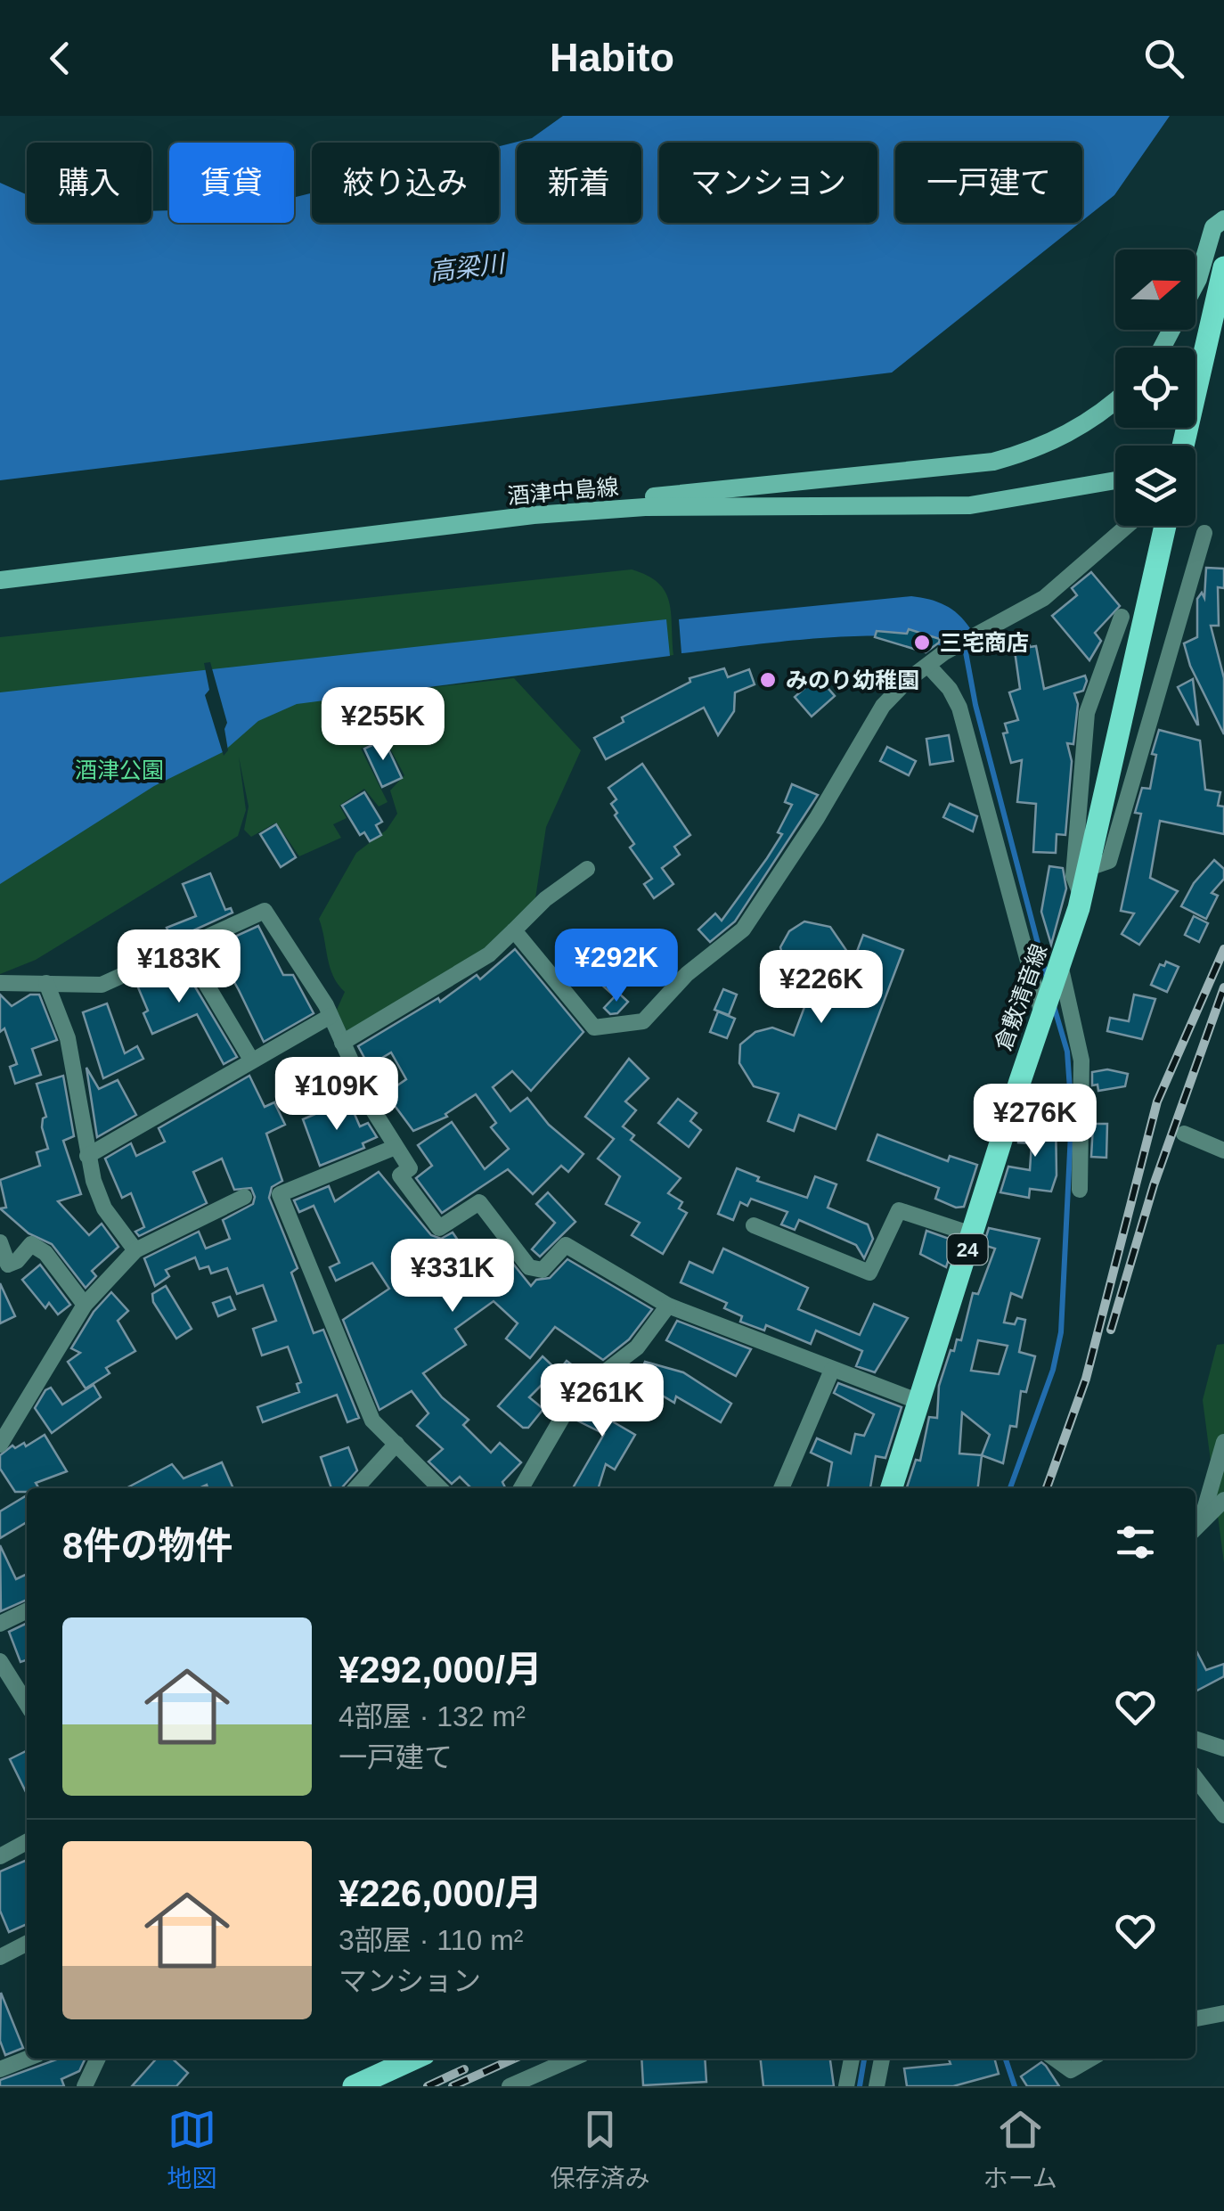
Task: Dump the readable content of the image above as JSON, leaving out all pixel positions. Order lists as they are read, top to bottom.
{
  "streets": {
    "main road": ["酒津中島線", "倉敷清音線", "24"]
  },
  "water": ["高梁川"],
  "parks": ["酒津公園"],
  "places": ["三宅商店", "みのり幼稚園"],
  "north": "right",
  "page": {
    "header": "Habito",
    "chip": [
      "購入",
      "賃貸",
      "絞り込み",
      "新着",
      "マンション",
      "一戸建て"
    ],
    "price": [
      "¥255K",
      "¥292K",
      "¥183K",
      "¥226K",
      "¥109K",
      "¥276K",
      "¥331K",
      "¥261K"
    ],
    "heading": "8件の物件",
    "list": [
      {
        "name": "¥292,000/月",
        "note": "4部屋 · 132 m² · 一戸建て"
      },
      {
        "name": "¥226,000/月",
        "note": "3部屋 · 110 m² · マンション"
      }
    ],
    "tabs": ["地図", "保存済み", "ホーム"]
  }
}
